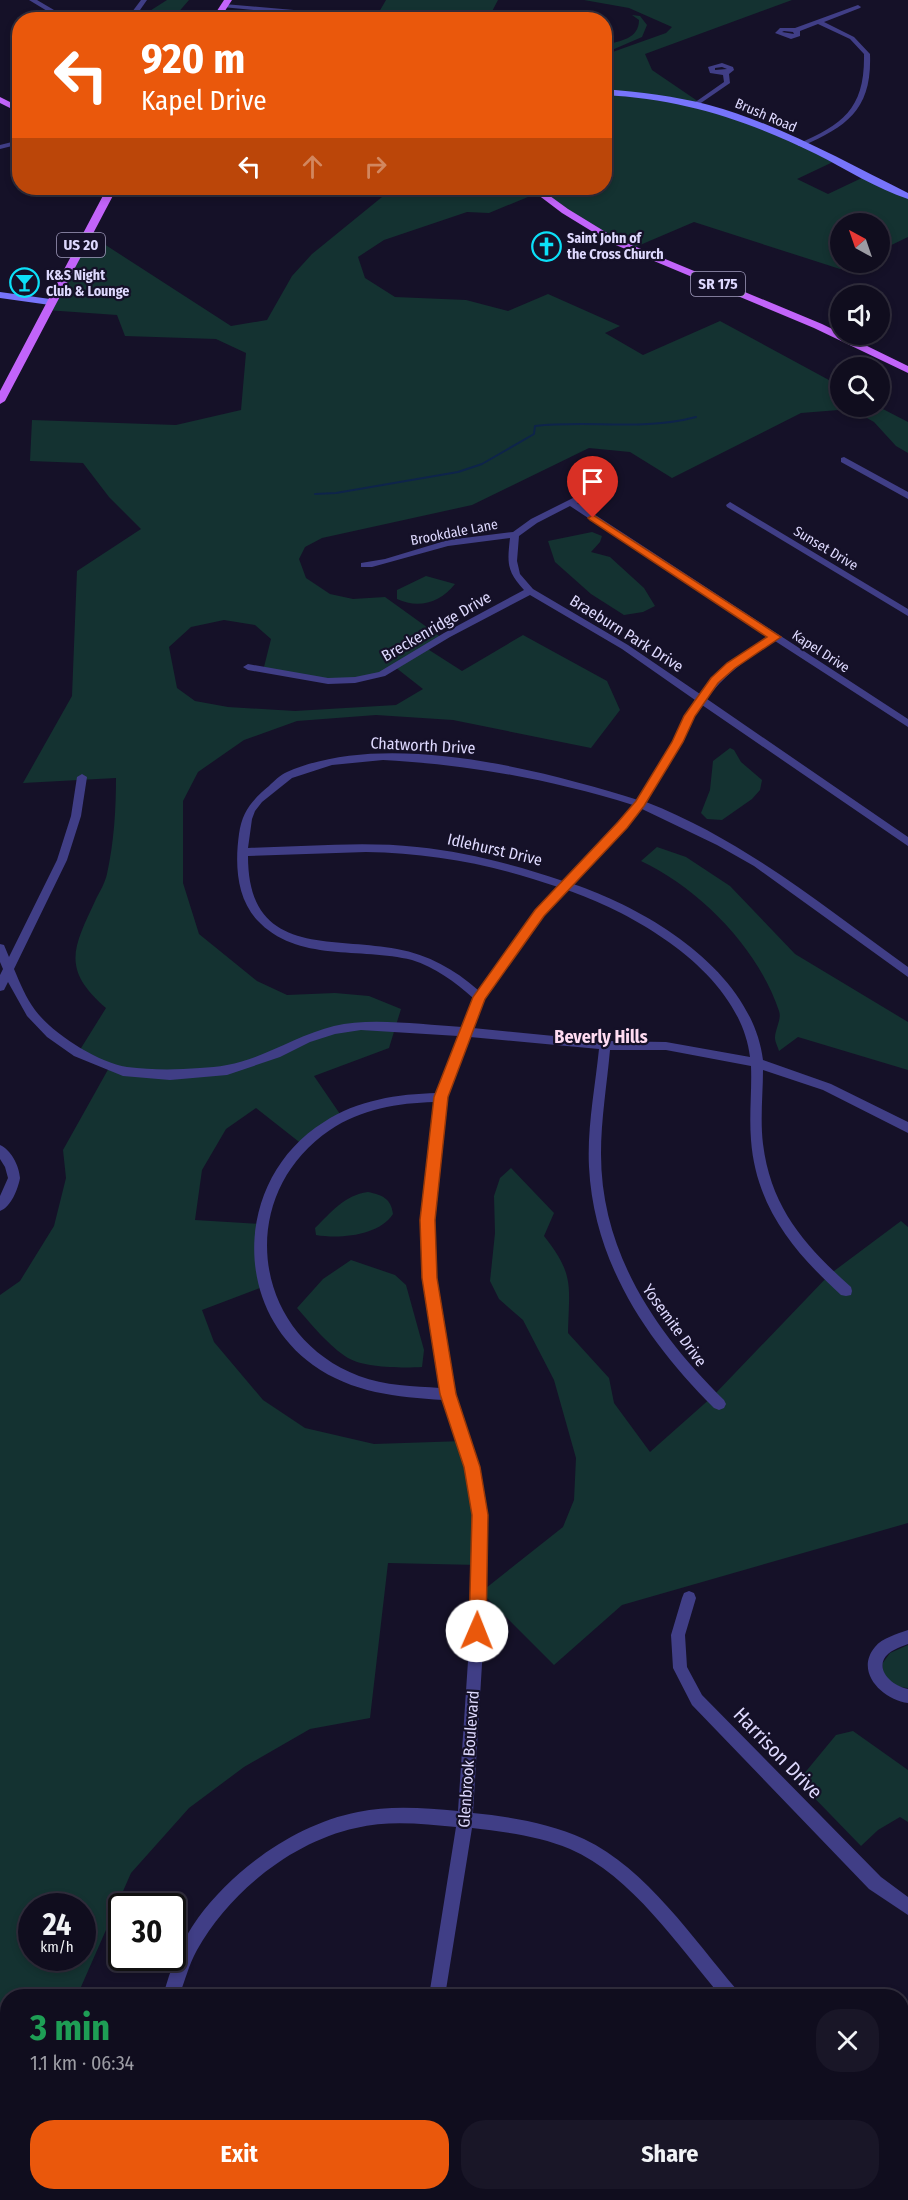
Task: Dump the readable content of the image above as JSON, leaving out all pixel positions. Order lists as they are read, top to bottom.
{
  "streets": {
    "main road": ["US 20", "SR 175"],
    "street": [
      "Brush Road",
      "Brookdale Lane",
      "Sunset Drive",
      "Breckenridge Drive",
      "Braeburn Park Drive",
      "Kapel Drive",
      "Chatworth Drive",
      "Idlehurst Drive",
      "Yosemite Drive",
      "Harrison Drive",
      "Glenbrook Boulevard"
    ]
  },
  "crossings": [
    ["Brookdale Lane", "Braeburn Park Drive"],
    ["Breckenridge Drive", "Braeburn Park Drive"],
    ["Braeburn Park Drive", "Glenbrook Boulevard"],
    ["Kapel Drive", "Glenbrook Boulevard"],
    ["Chatworth Drive", "Idlehurst Drive"],
    ["Chatworth Drive", "Glenbrook Boulevard"],
    ["Idlehurst Drive", "Glenbrook Boulevard"]
  ],
  "districts": ["Beverly Hills"],
  "places": {
    "church": ["Saint John of the Cross Church"],
    "bar": ["K&S Night Club & Lounge"]
  },
  "north": "top left",
  "page": {
    "turn": ["920 m", "Kapel Drive"],
    "speed": "24 km/h",
    "limit": "30",
    "heading": ["3 min", "1.1 km · 06:34"],
    "buttons": ["Exit", "Share"]
  }
}
